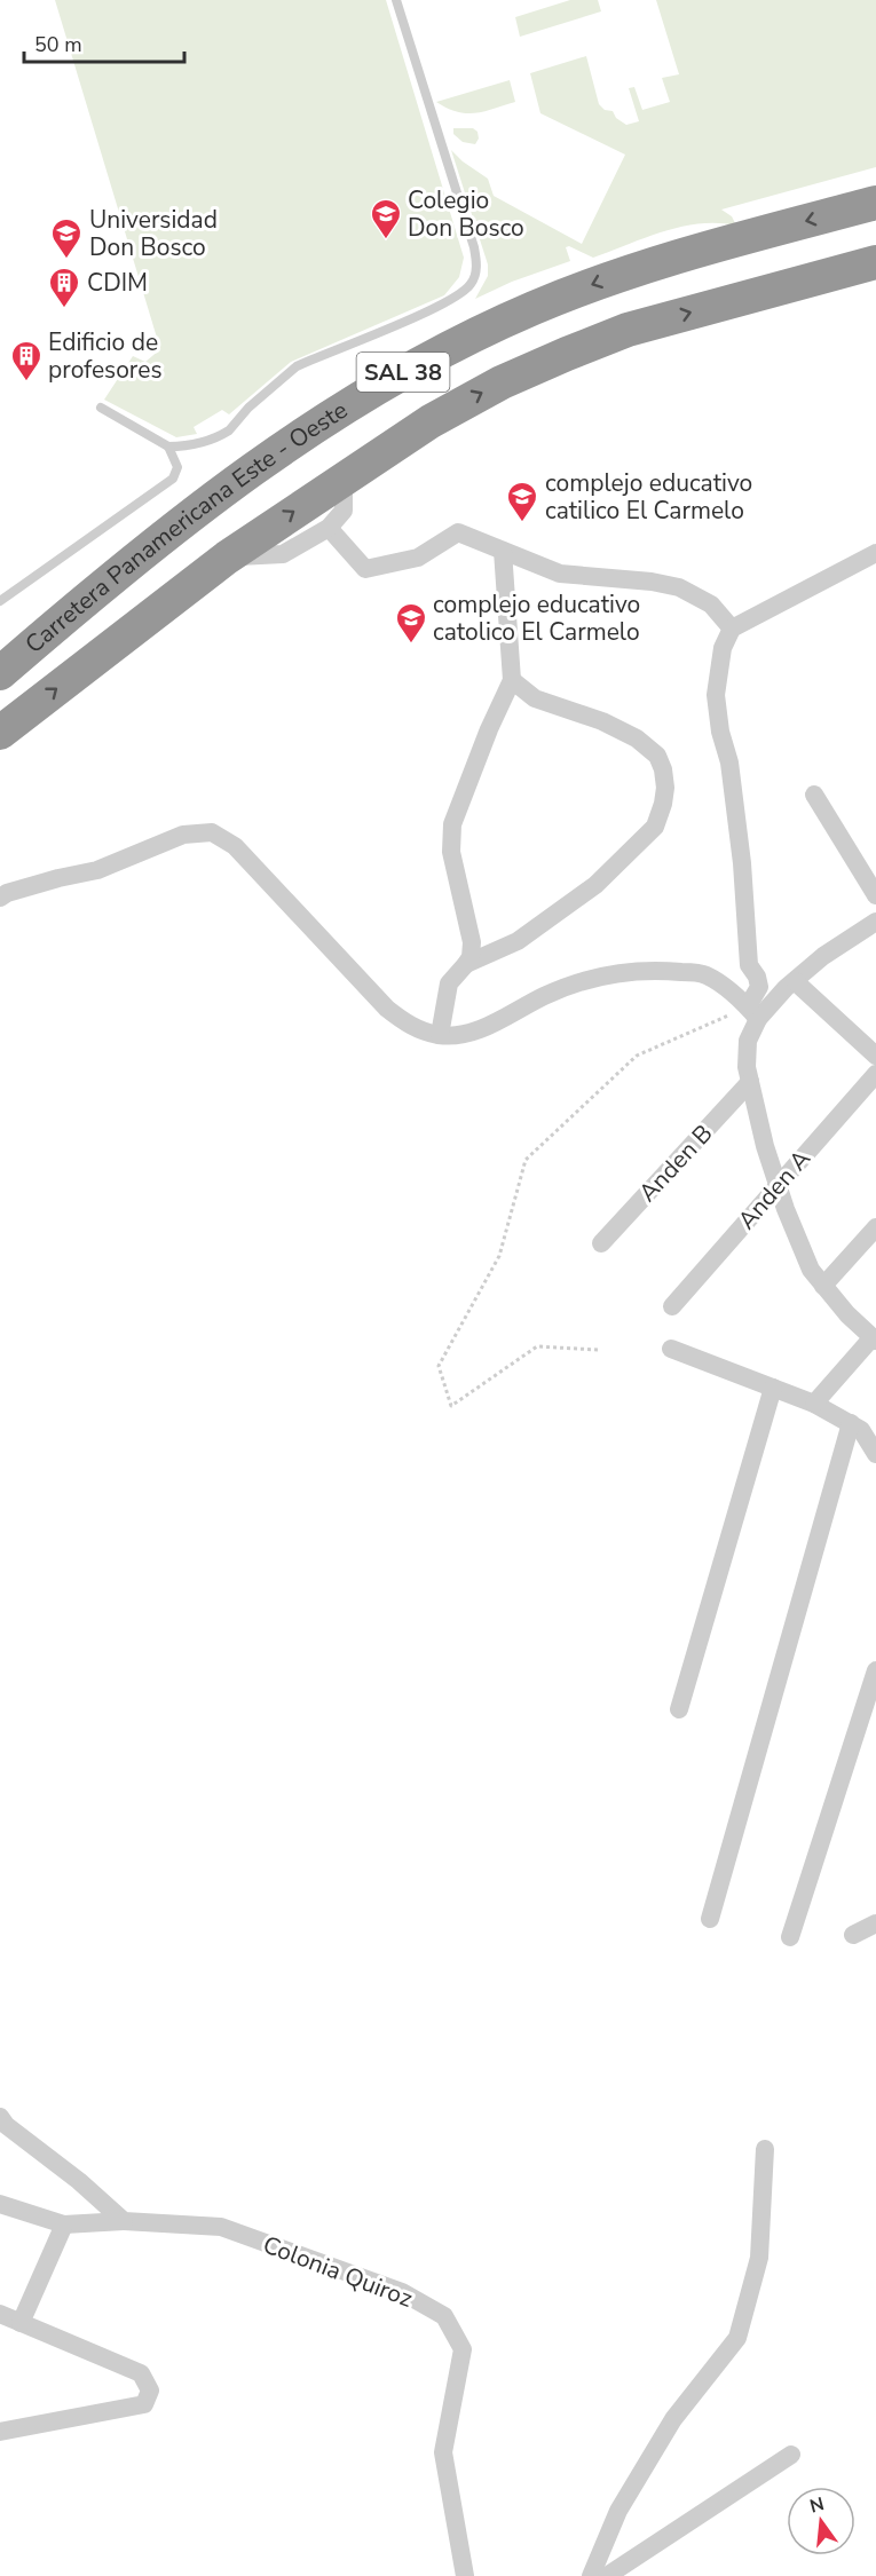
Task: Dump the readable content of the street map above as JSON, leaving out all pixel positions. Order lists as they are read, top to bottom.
{
  "streets": {
    "highway": ["SAL 38", "Carretera Panamericana Este - Oeste"],
    "street": ["Anden B", "Anden A", "Colonia Quiroz"]
  },
  "places": {
    "school or university": [
      "Colegio Don Bosco",
      "Universidad Don Bosco",
      "complejo educativo catilico El Carmelo",
      "complejo educativo catolico El Carmelo"
    ],
    "building": ["CDIM", "Edificio de profesores"]
  },
  "scale_bar": "50 m",
  "north": "top"
}
